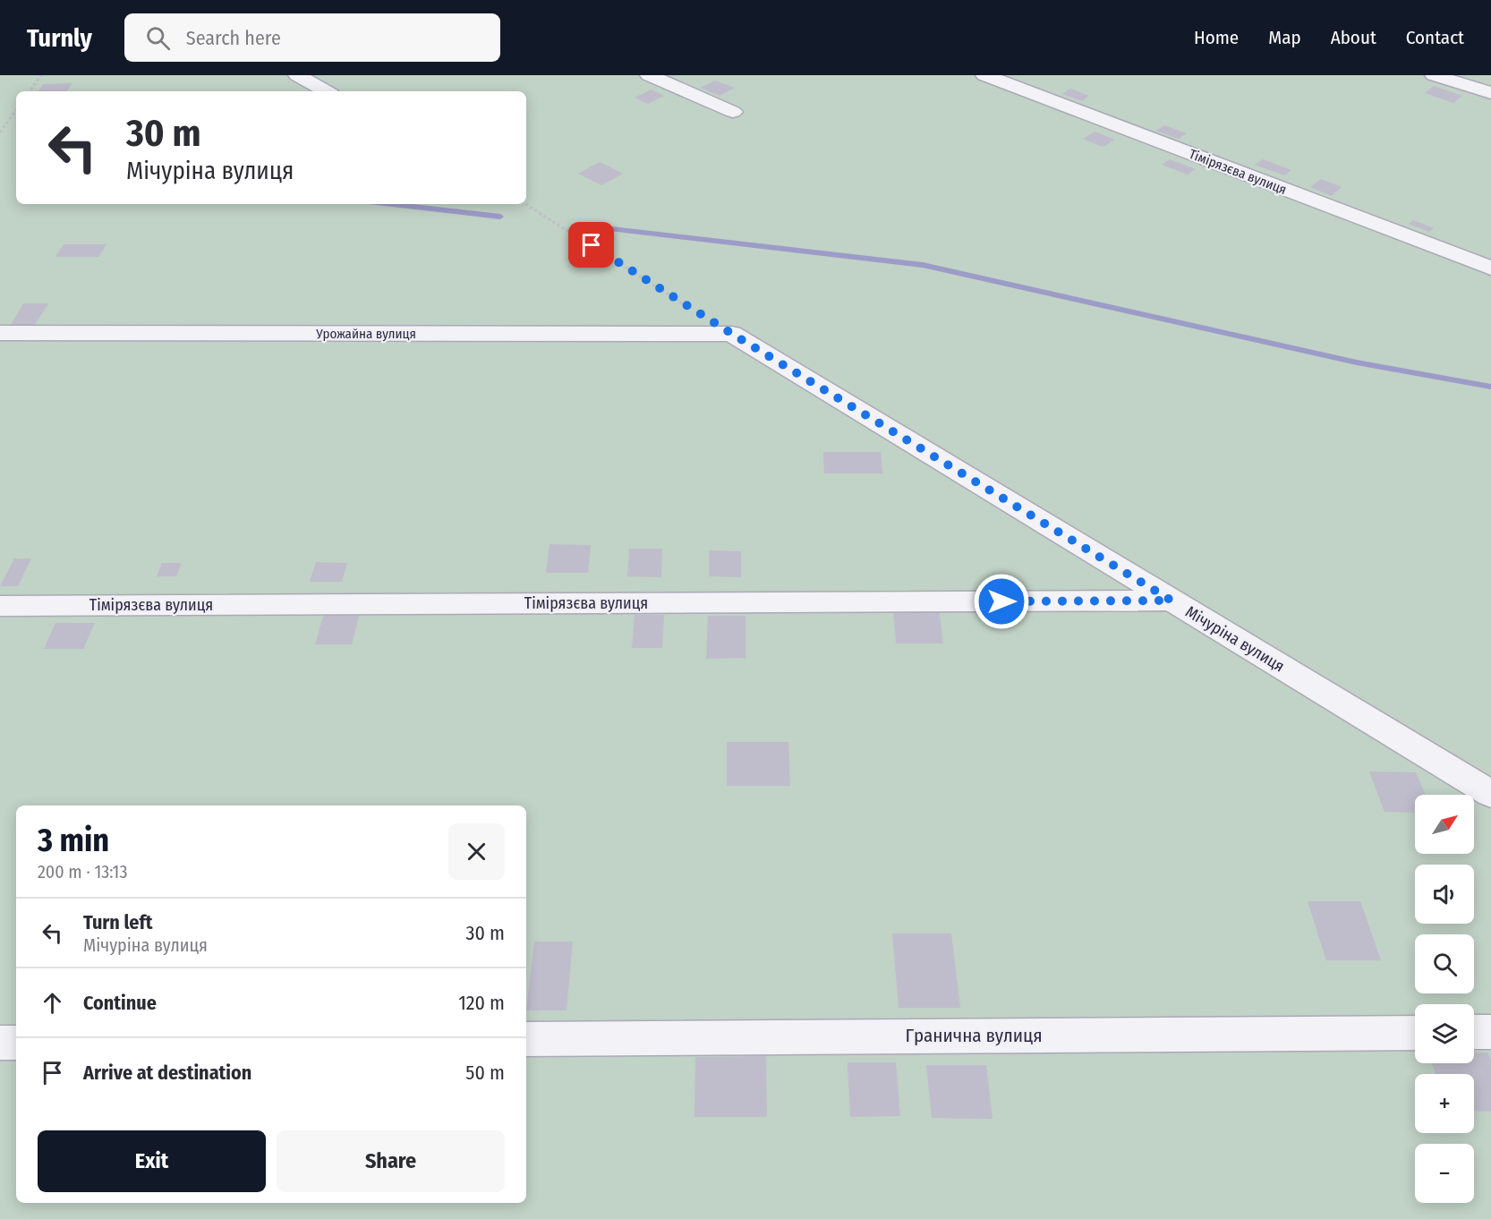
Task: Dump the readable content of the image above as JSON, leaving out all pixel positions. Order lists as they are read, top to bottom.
{
  "streets": {
    "lane": [
      "Тімірязєва вулиця",
      "Урожайна вулиця",
      "Мічуріна вулиця",
      "Гранична вулиця"
    ]
  },
  "crossings": [
    ["Тімірязєва вулиця", "Мічуріна вулиця"],
    ["Урожайна вулиця", "Мічуріна вулиця"]
  ],
  "north": "top right",
  "page": {
    "header": "Turnly",
    "search": "Search here",
    "nav": [
      "Home",
      "Map",
      "About",
      "Contact"
    ],
    "turn": ["30 m", "Мічуріна вулиця"],
    "map_buttons": ["+", "−"],
    "heading": ["3 min", "200 m · 13:13"],
    "list": [
      {
        "name": "Turn left",
        "note": "Мічуріна вулиця",
        "value": "30 m"
      },
      {
        "name": "Continue",
        "value": "120 m"
      },
      {
        "name": "Arrive at destination",
        "value": "50 m"
      }
    ],
    "buttons": ["Exit", "Share"]
  }
}
